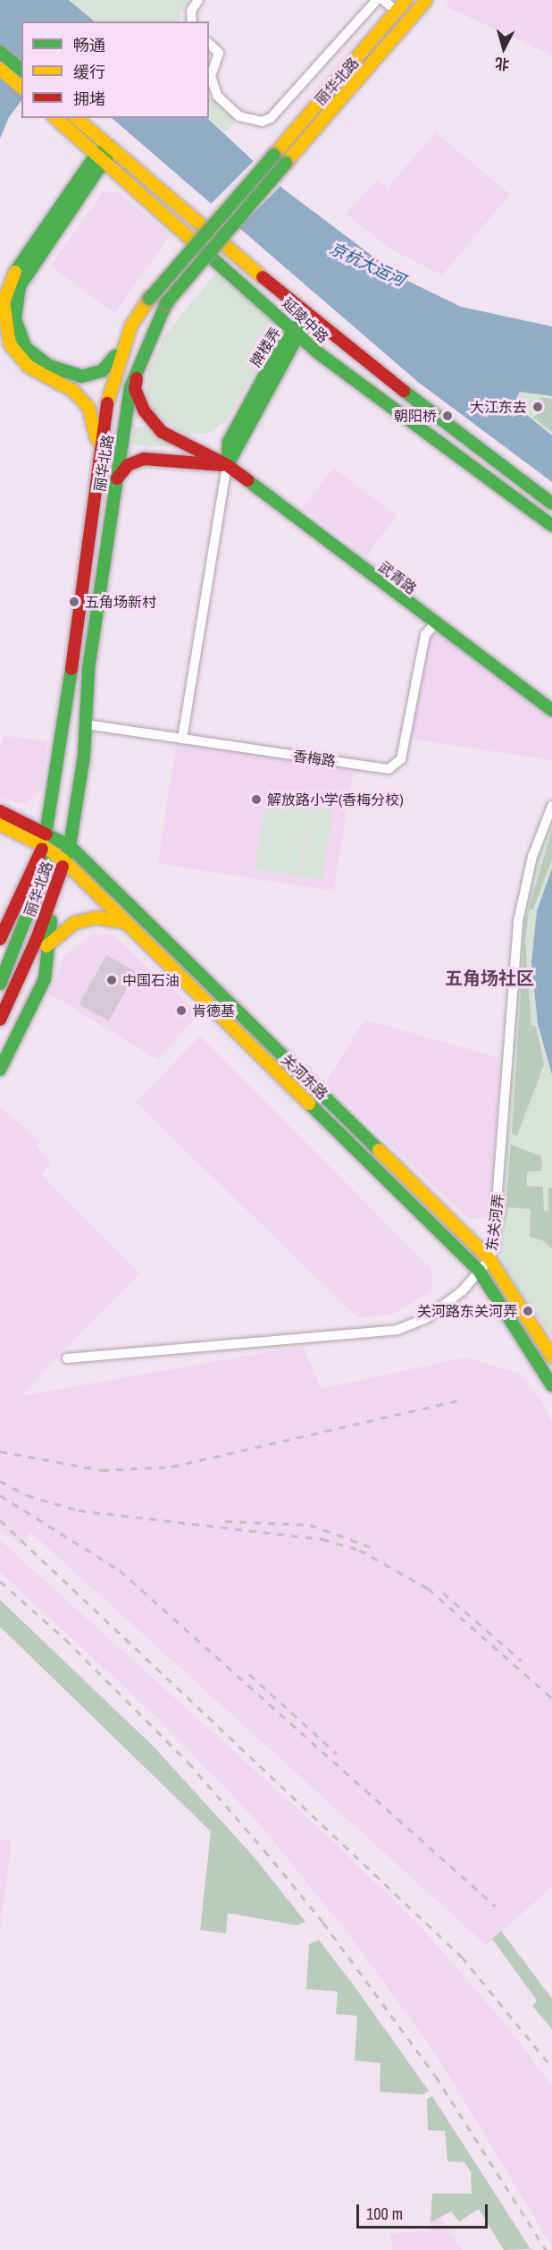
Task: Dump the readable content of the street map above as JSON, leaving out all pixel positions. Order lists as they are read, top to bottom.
{
  "streets": {
    "main road": [
      "丽华北路",
      "延陵中路",
      "牌楼弄",
      "武青路",
      "关河东路"
    ],
    "street": ["香梅路", "东关河弄"]
  },
  "crossings": [
    ["丽华北路", "武青路"],
    ["丽华北路", "香梅路"],
    ["丽华北路", "关河东路"],
    ["延陵中路", "牌楼弄"],
    ["牌楼弄", "武青路"],
    ["牌楼弄", "香梅路"],
    ["武青路", "香梅路"],
    ["关河东路", "东关河弄"]
  ],
  "districts": ["五角场社区"],
  "water": ["京杭大运河"],
  "places": [
    "大江东去",
    "朝阳桥",
    "五角场新村",
    "解放路小学(香梅分校)",
    "中国石油",
    "肯德基",
    "关河路东关河弄"
  ],
  "legend": ["畅通", "缓行", "拥堵"],
  "scale_bar": "100 m",
  "north": "bottom"
}
